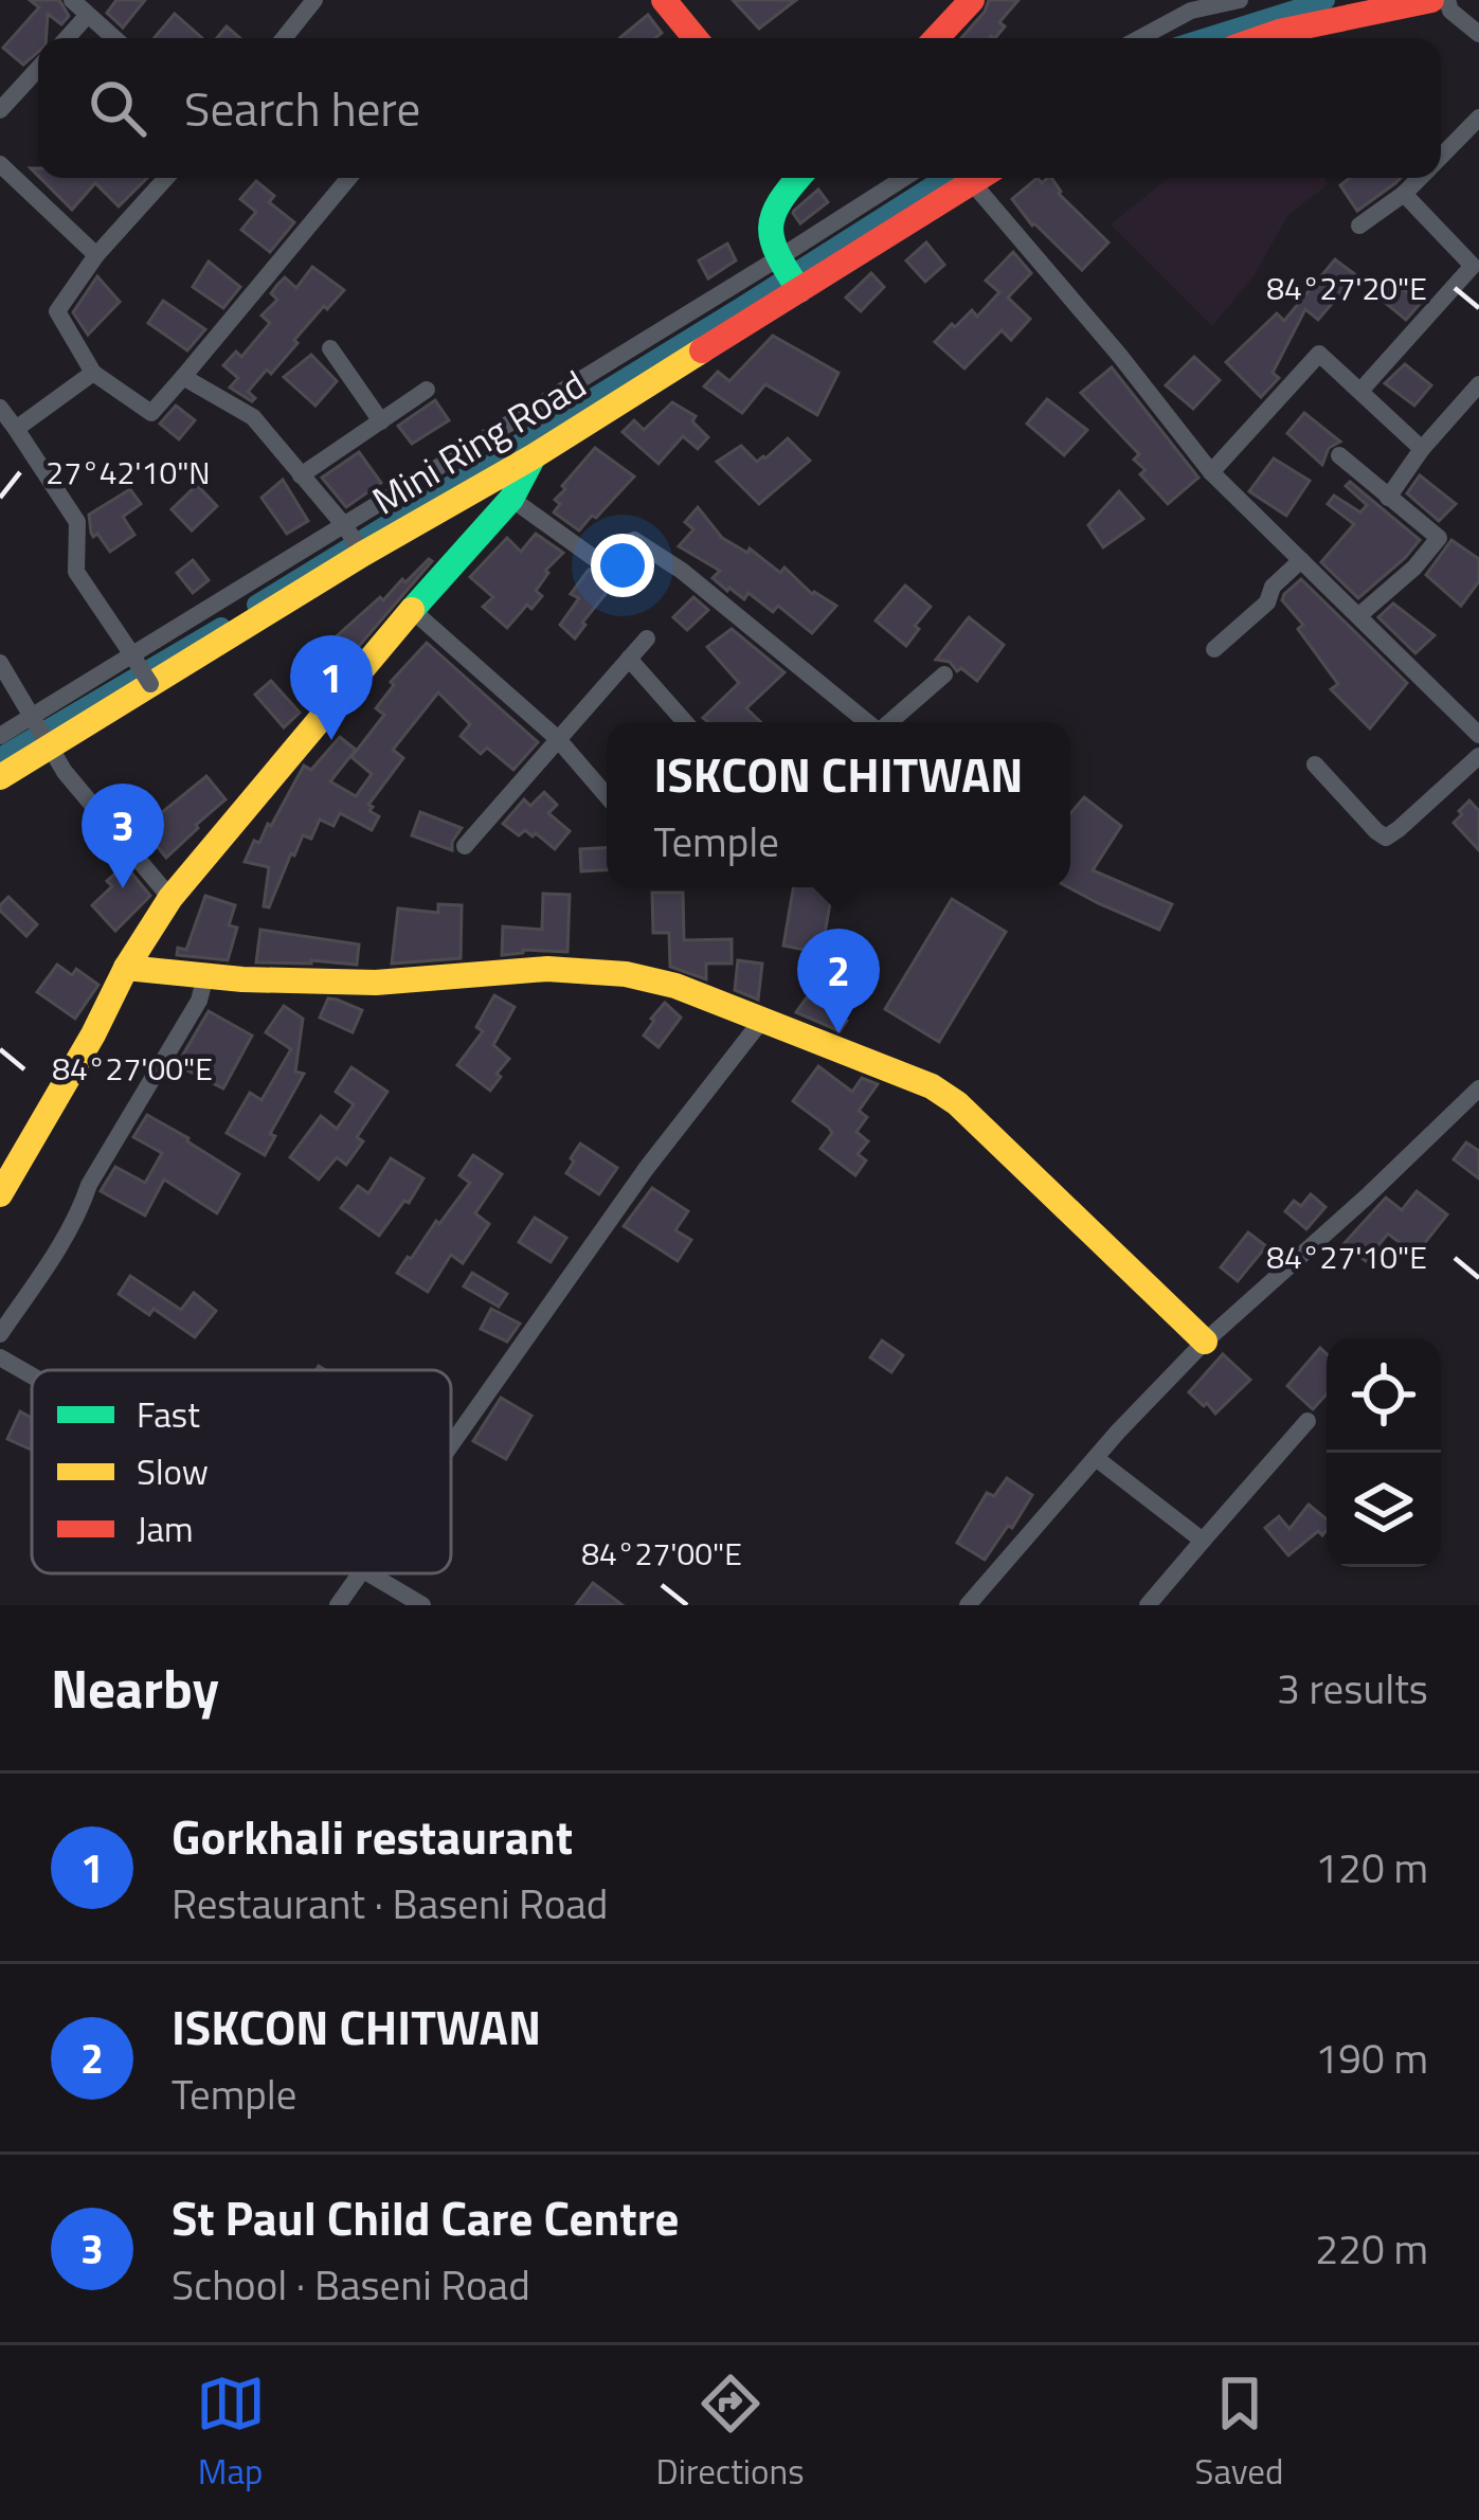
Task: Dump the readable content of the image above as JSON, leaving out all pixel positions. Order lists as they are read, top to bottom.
{
  "streets": {
    "street": ["Mini Ring Road"]
  },
  "legend": ["Fast", "Slow", "Jam"],
  "page": {
    "search": "Search here",
    "pins": ["1", "3", "2"],
    "popup": ["ISKCON CHITWAN", "Temple"],
    "heading": ["Nearby", "3 results"],
    "list": [
      {
        "mark": "1",
        "name": "Gorkhali restaurant",
        "note": "Restaurant · Baseni Road",
        "value": "120 m"
      },
      {
        "mark": "2",
        "name": "ISKCON CHITWAN",
        "note": "Temple",
        "value": "190 m"
      },
      {
        "mark": "3",
        "name": "St Paul Child Care Centre",
        "note": "School · Baseni Road",
        "value": "220 m"
      }
    ],
    "nav": ["Map", "Directions", "Saved"]
  },
  "coordinates": [
    "84°27'20\"E",
    "27°42'10\"N",
    "84°27'00\"E",
    "84°27'10\"E"
  ]
}
